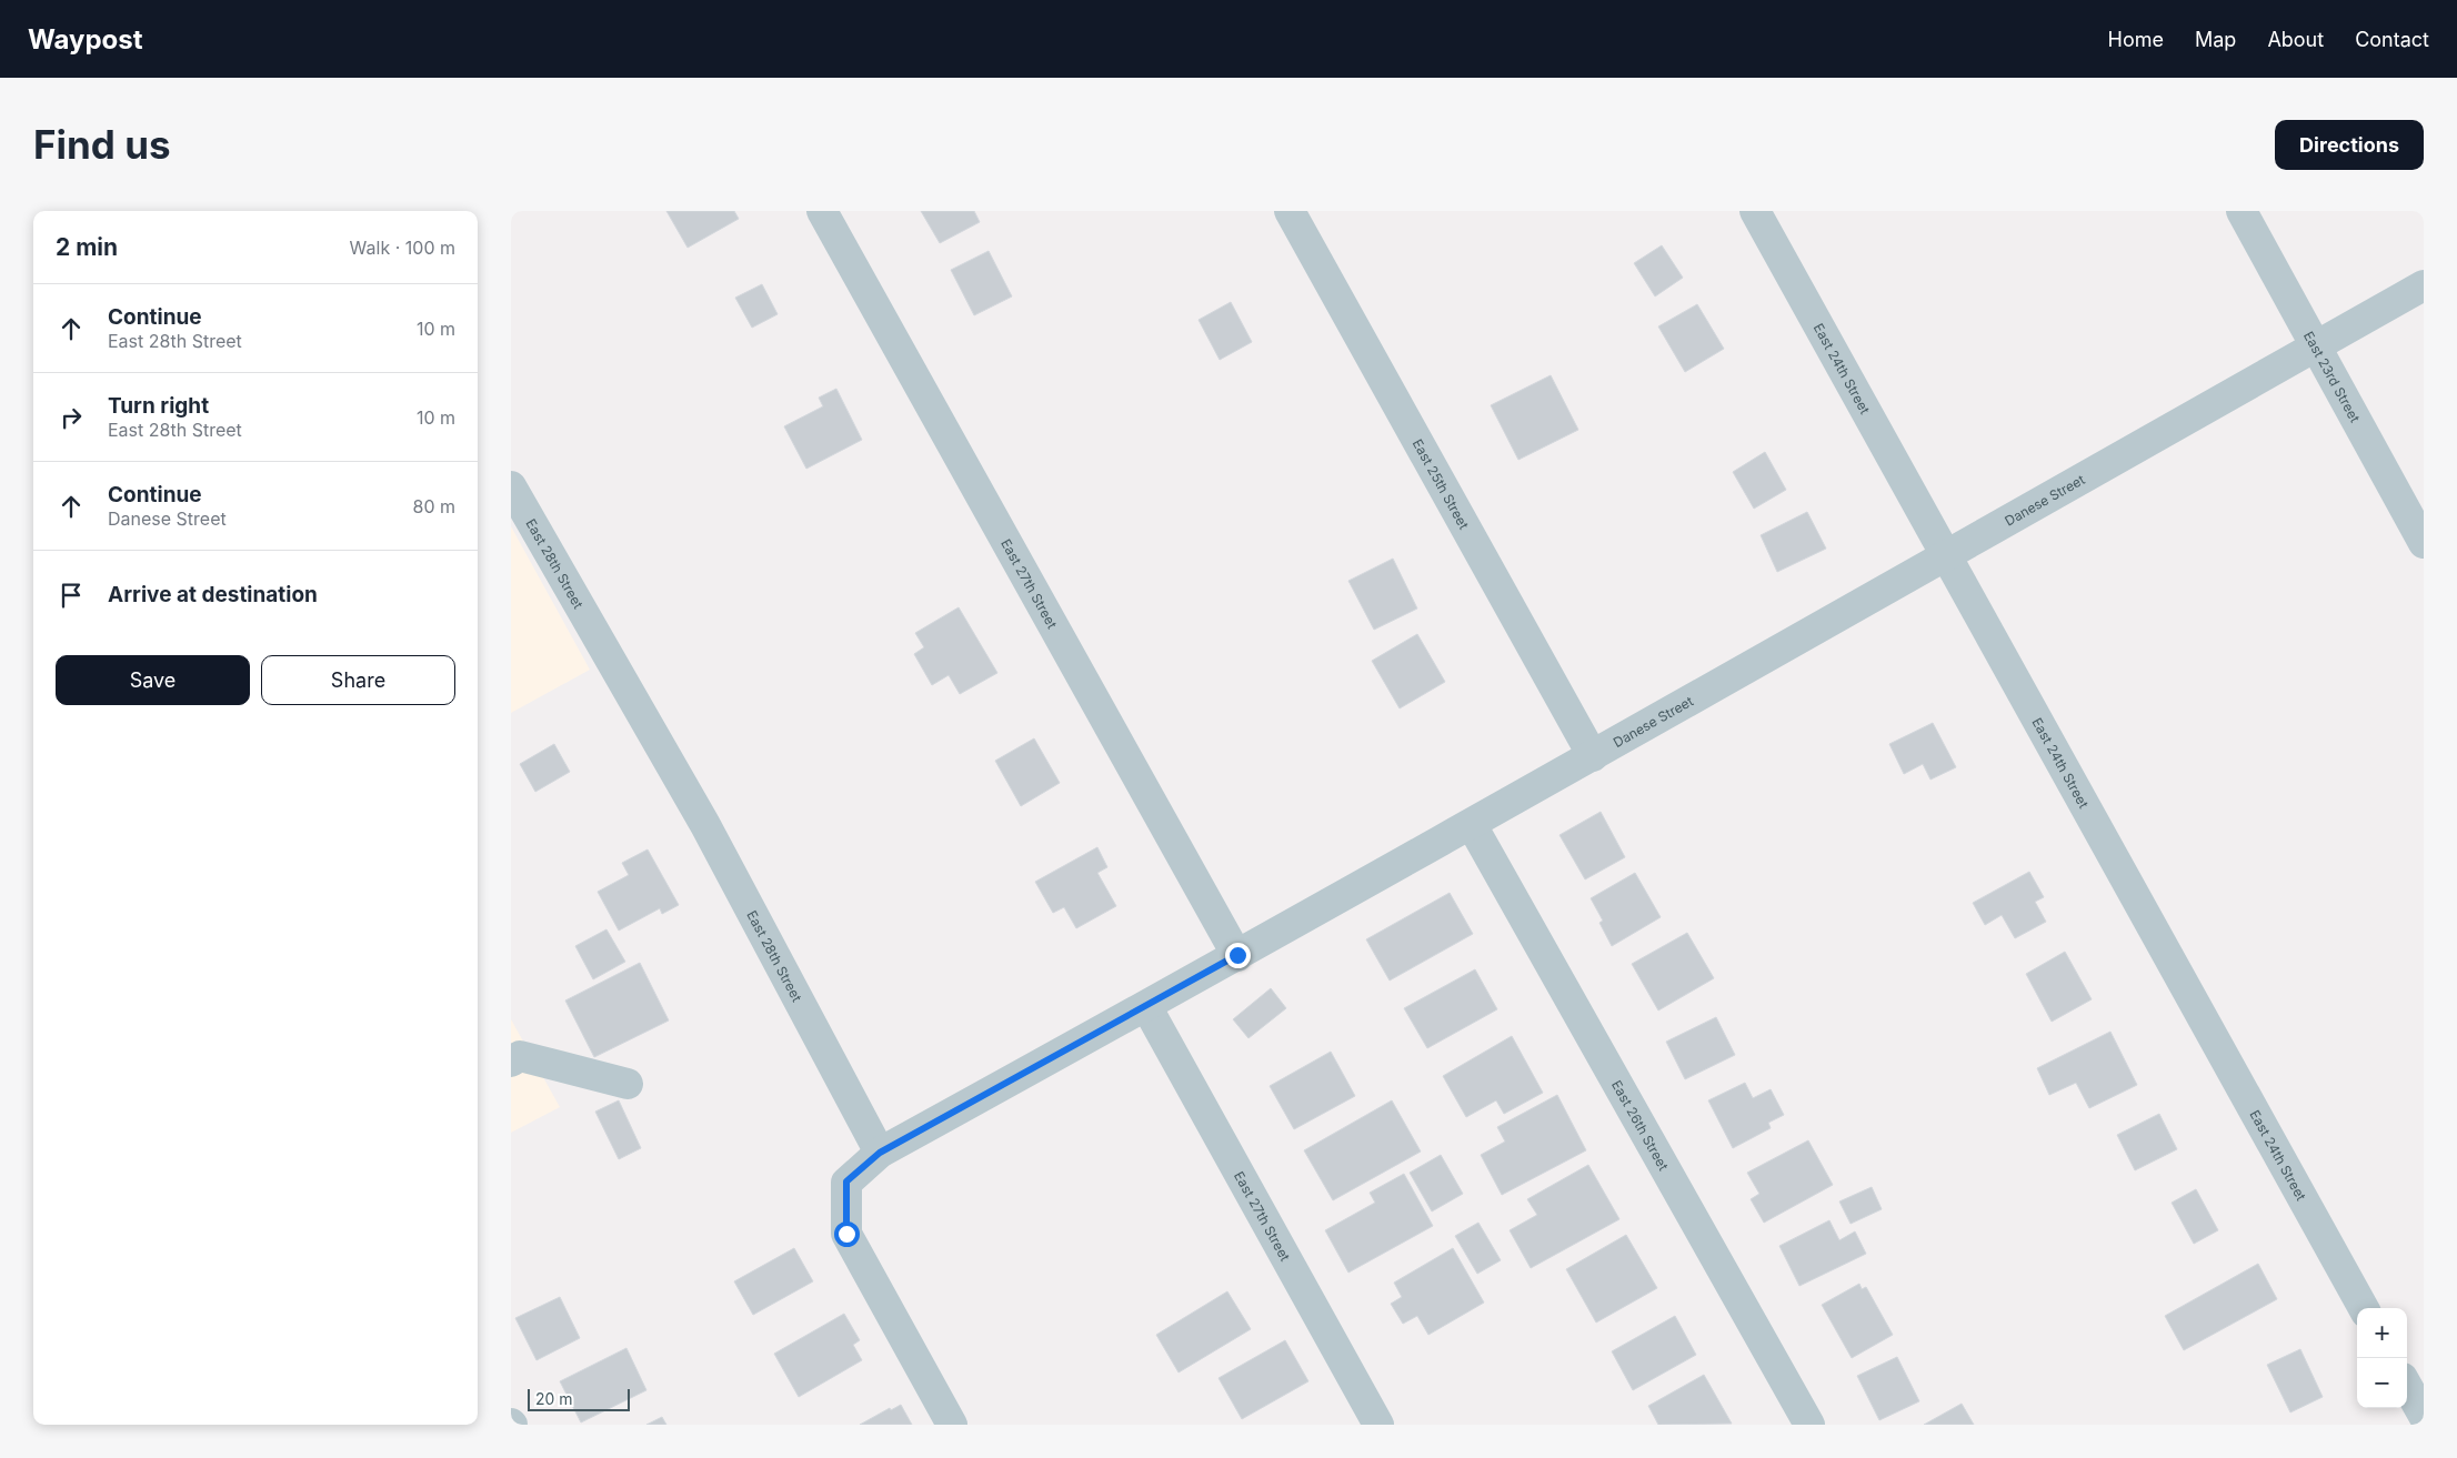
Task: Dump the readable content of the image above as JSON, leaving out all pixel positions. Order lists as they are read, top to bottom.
{
  "streets": {
    "street": [
      "East 24th Street",
      "East 23rd Street",
      "East 25th Street",
      "Danese Street",
      "East 28th Street",
      "East 27th Street",
      "East 26th Street"
    ]
  },
  "crossings": [
    ["East 24th Street", "Danese Street"],
    ["East 23rd Street", "Danese Street"],
    ["East 25th Street", "Danese Street"],
    ["Danese Street", "East 28th Street"],
    ["Danese Street", "East 27th Street"],
    ["Danese Street", "East 26th Street"]
  ],
  "scale_bar": "20 m",
  "page": {
    "header": "Waypost",
    "nav": [
      "Home",
      "Map",
      "About",
      "Contact"
    ],
    "buttons": [
      "Directions",
      ["Save", "Share"]
    ],
    "title": "Find us",
    "heading": ["2 min", "Walk · 100 m"],
    "list": [
      ["Continue", "East 28th Street", "10 m"],
      ["Turn right", "East 28th Street", "10 m"],
      ["Continue", "Danese Street", "80 m"],
      "Arrive at destination"
    ],
    "map_buttons": ["+", "−"],
    "scale": "20 m"
  }
}
